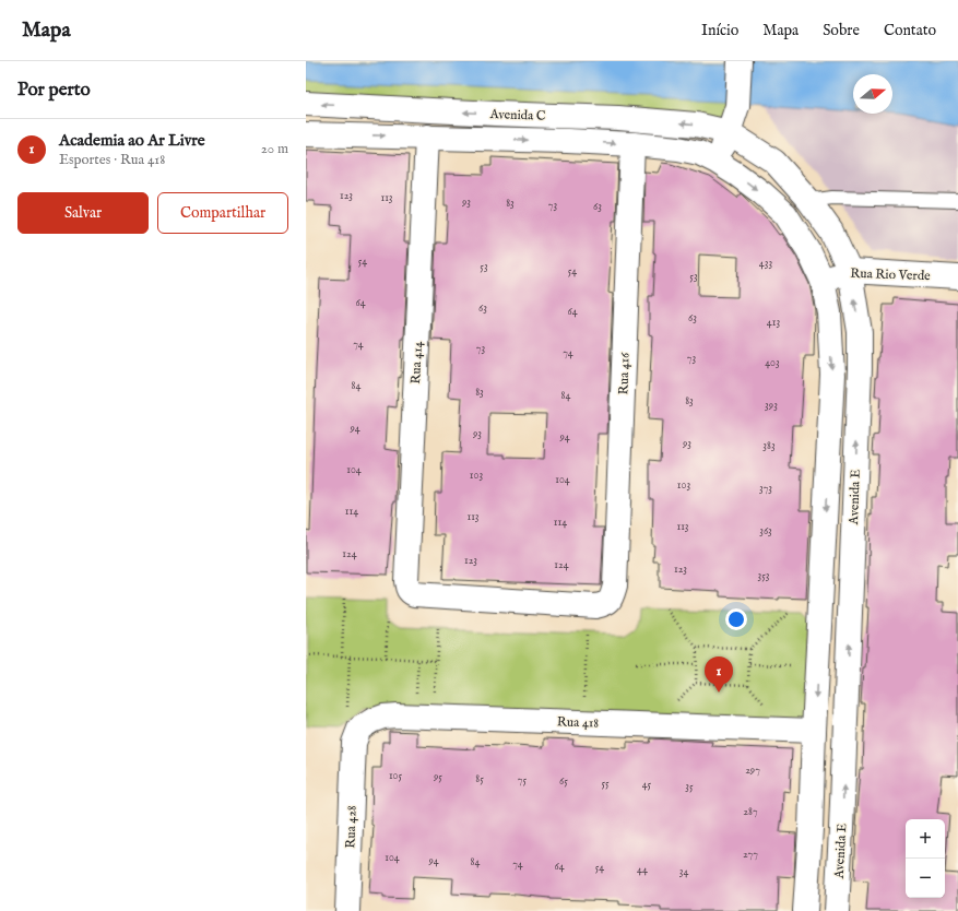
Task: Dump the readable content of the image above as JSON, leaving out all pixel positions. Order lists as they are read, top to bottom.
{
  "streets": {
    "street": [
      "Avenida C",
      "Rua Rio Verde",
      "Rua 414",
      "Rua 416",
      "Avenida E",
      "Rua 418",
      "Rua 428"
    ]
  },
  "crossings": [
    ["Avenida C", "Rua 414"],
    ["Avenida C", "Rua 416"],
    ["Avenida C", "Avenida E"],
    ["Rua Rio Verde", "Avenida E"],
    ["Rua 414", "Rua 416"],
    ["Rua 418", "Rua 428"]
  ],
  "house_numbers": [
    "123",
    "113",
    "93",
    "83",
    "73",
    "63",
    "54",
    "433",
    "53",
    "54",
    "53",
    "64",
    "63",
    "64",
    "63",
    "413",
    "74",
    "73",
    "74",
    "73",
    "403",
    "84",
    "83",
    "84",
    "83",
    "393",
    "94",
    "93",
    "94",
    "93",
    "383",
    "104",
    "103",
    "104",
    "103",
    "373",
    "114",
    "113",
    "114",
    "113",
    "363",
    "124",
    "123",
    "124",
    "123",
    "353",
    "297",
    "105",
    "95",
    "85",
    "75",
    "65",
    "55",
    "45",
    "35",
    "287",
    "277",
    "104",
    "94",
    "84",
    "74",
    "64",
    "54",
    "44",
    "34"
  ],
  "north": "right",
  "page": {
    "header": "Mapa",
    "nav": [
      "Início",
      "Mapa",
      "Sobre",
      "Contato"
    ],
    "heading": "Por perto",
    "list": [
      {
        "mark": "1",
        "name": "Academia ao Ar Livre",
        "note": "Esportes · Rua 418",
        "value": "20 m"
      }
    ],
    "buttons": ["Salvar", "Compartilhar"],
    "pins": "1",
    "map_buttons": ["+", "−"]
  }
}
